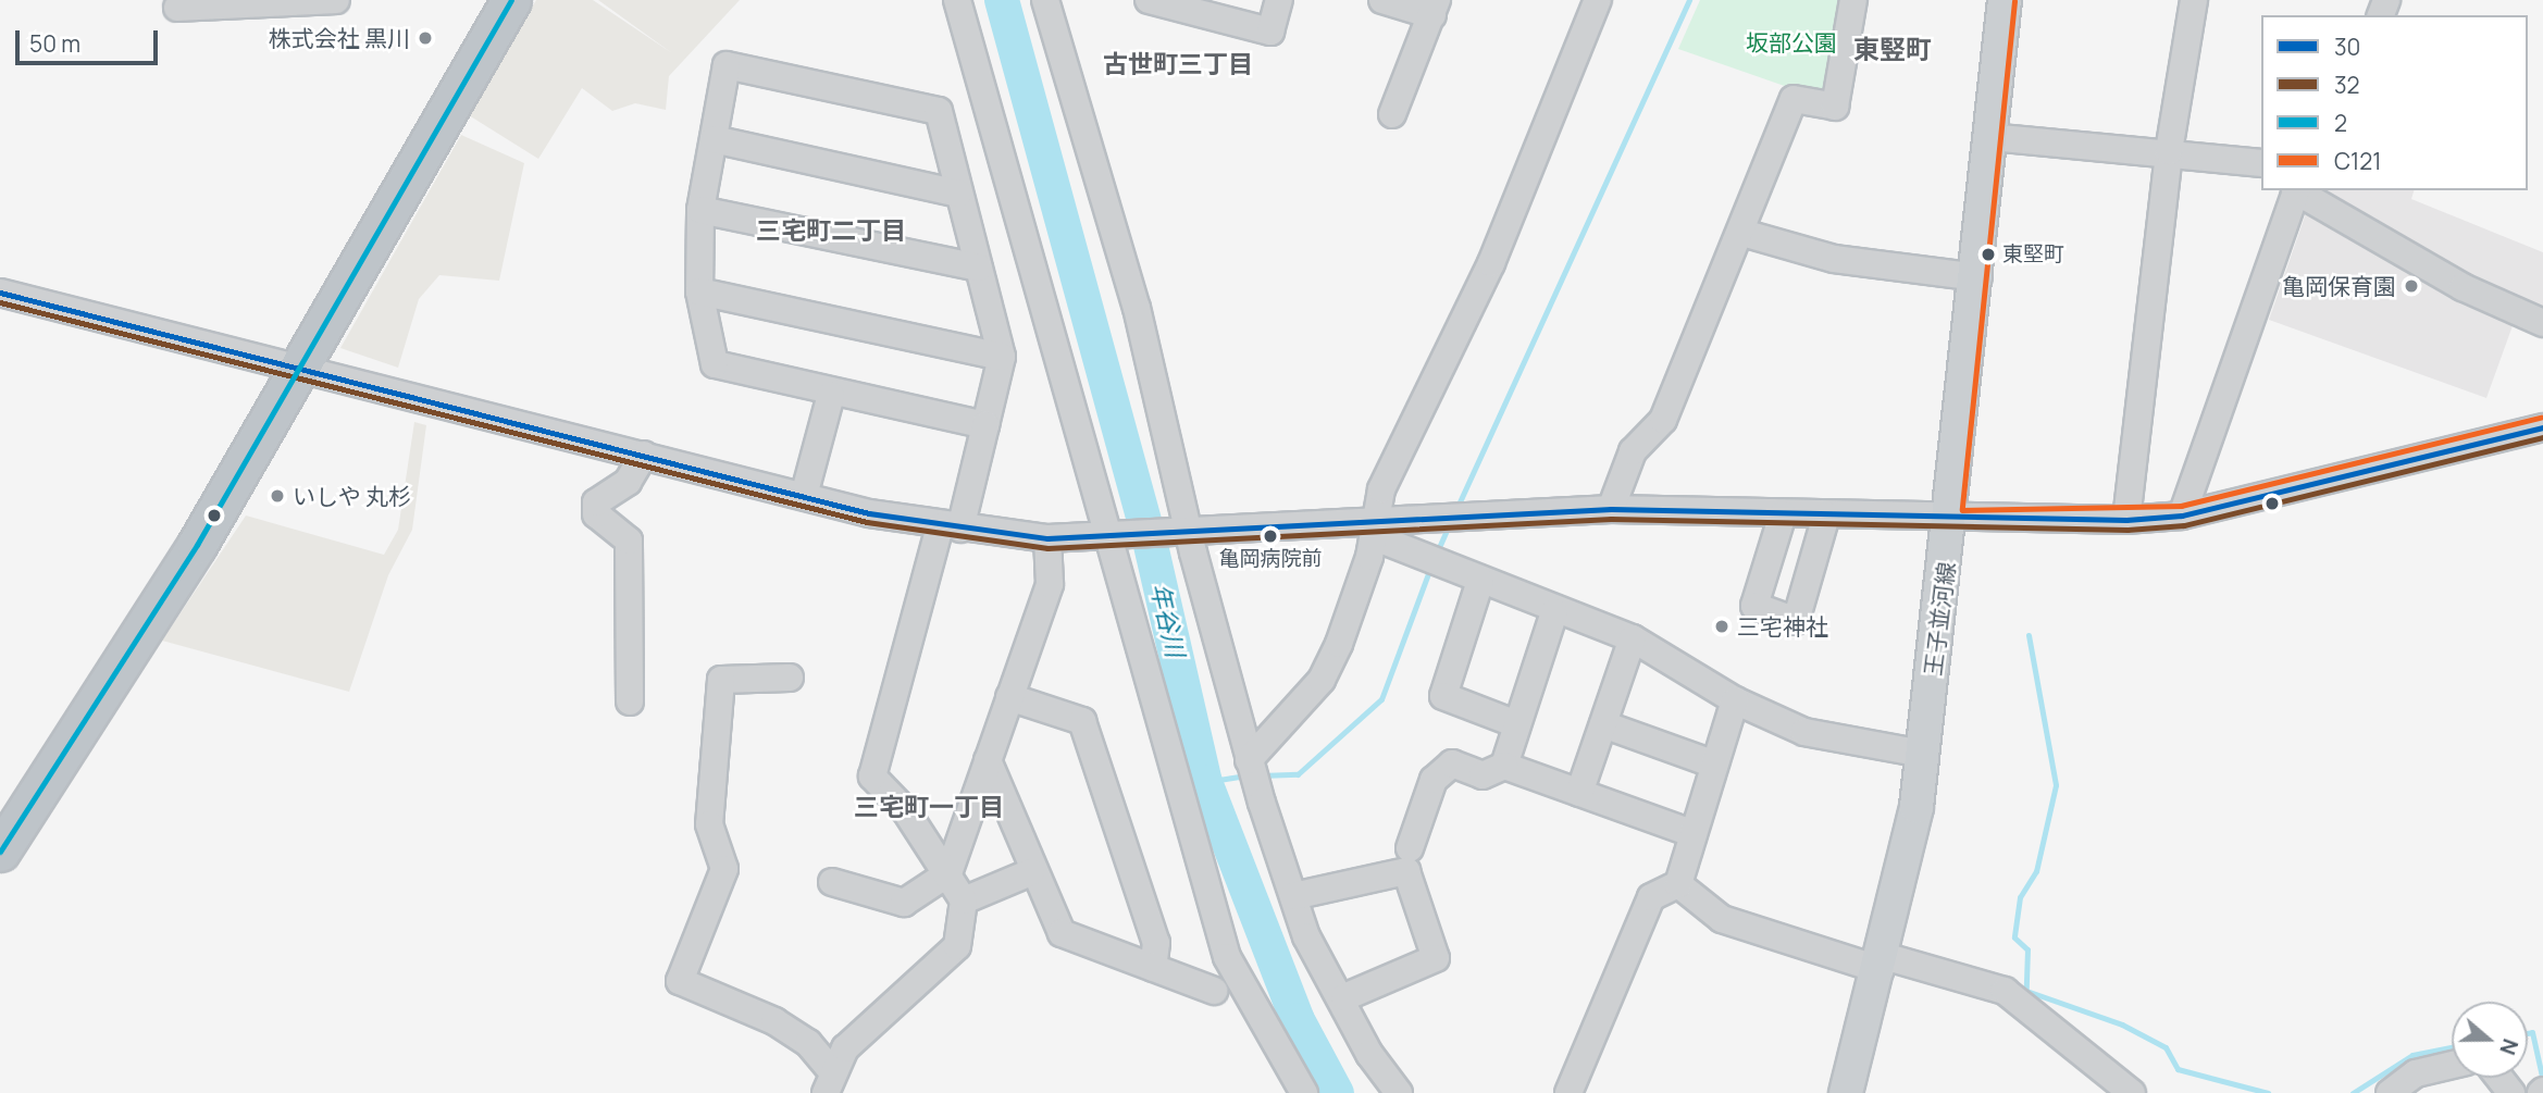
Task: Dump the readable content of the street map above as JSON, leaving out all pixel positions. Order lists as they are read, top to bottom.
{
  "streets": {
    "main road": ["王子並河線"]
  },
  "districts": [
    "東竪町",
    "古世町三丁目",
    "三宅町二丁目",
    "三宅町一丁目"
  ],
  "water": ["年谷川"],
  "parks": ["坂部公園"],
  "places": [
    "株式会社 黒川",
    "東堅町",
    "亀岡保育園",
    "いしや 丸杉",
    "亀岡病院前",
    "三宅神社"
  ],
  "lines": [
    "transit line 2",
    "transit line C121",
    "transit line 30",
    "transit line 32"
  ],
  "legend": [
    "30",
    "32",
    "2",
    "C121"
  ],
  "scale_bar": "50 m",
  "north": "right"
}
